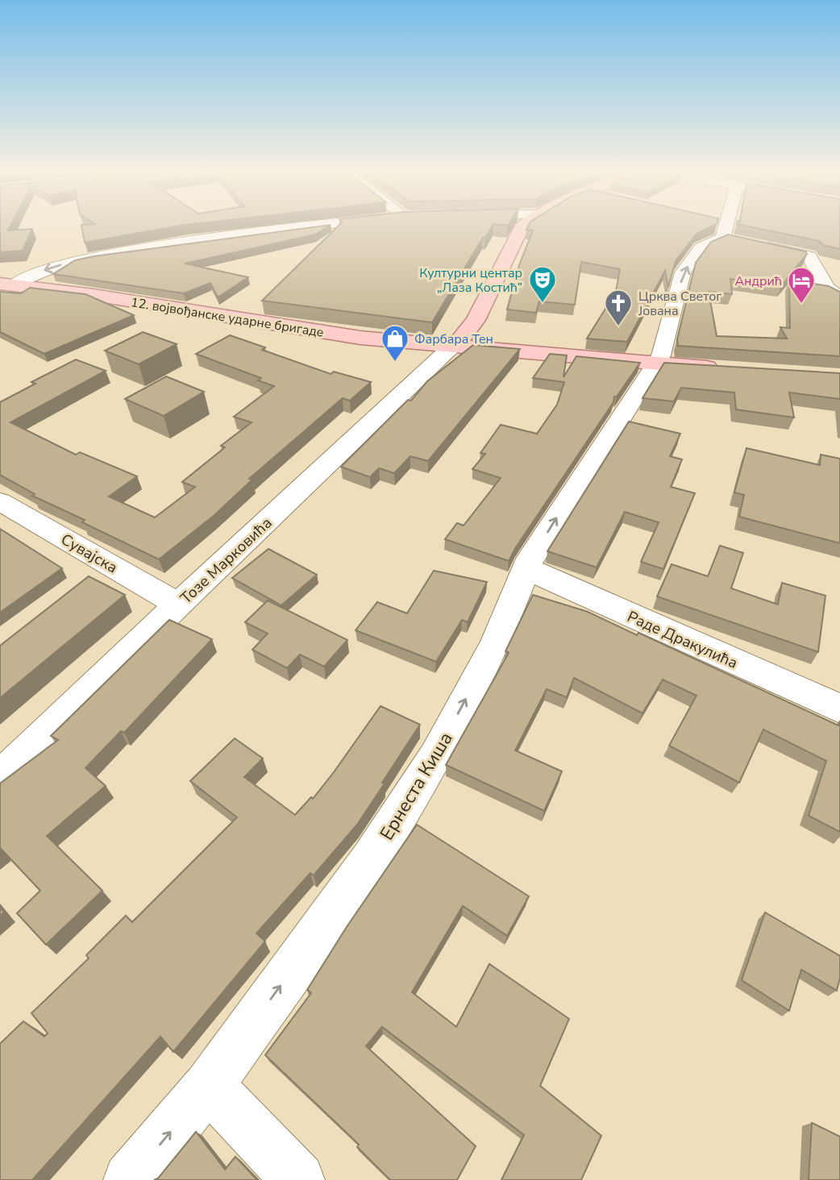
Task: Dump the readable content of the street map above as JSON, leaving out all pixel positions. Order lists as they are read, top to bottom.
{
  "streets": {
    "main road": ["12. војвођанске ударне бригаде"],
    "street": [
      "Сувајска",
      "Тозе Марковића",
      "Раде Дракулића",
      "Ернеста Киша"
    ]
  },
  "crossings": [
    ["12. војвођанске ударне бригаде", "Тозе Марковића"],
    ["12. војвођанске ударне бригаде", "Ернеста Киша"],
    ["Сувајска", "Тозе Марковића"],
    ["Раде Дракулића", "Ернеста Киша"]
  ],
  "one_way": ["Ернеста Киша"],
  "places": {
    "theatre": ["Културни центар „Лаза Костић”"],
    "hotel": ["Андрић"],
    "church": ["Црква Светог Јована"],
    "shop": ["Фарбара Тен"]
  }
}
